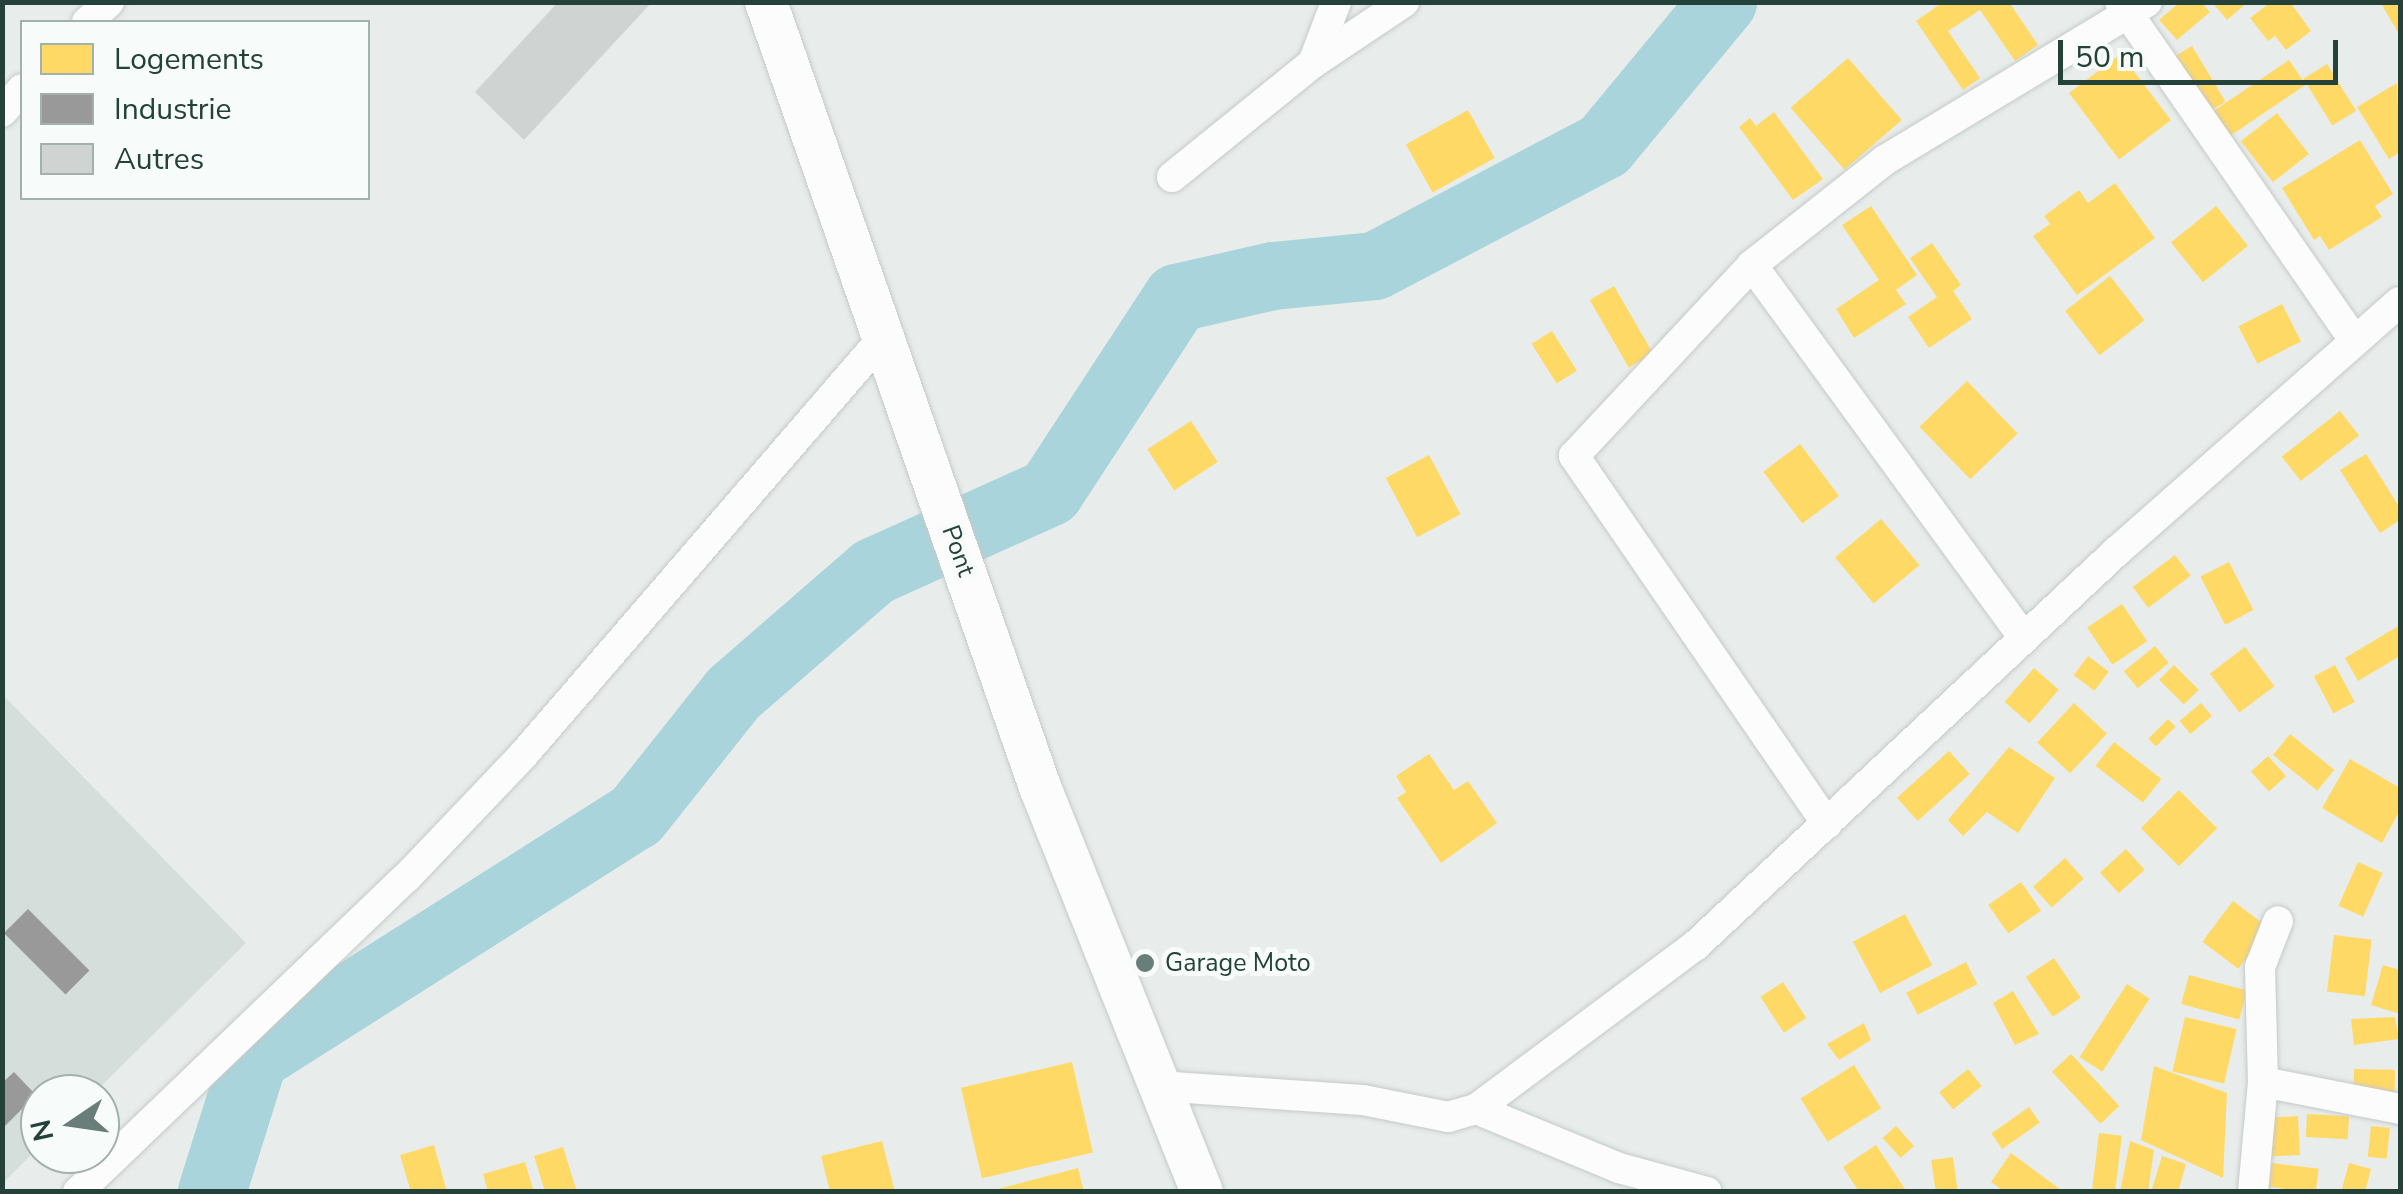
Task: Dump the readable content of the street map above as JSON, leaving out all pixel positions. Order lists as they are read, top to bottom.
{
  "streets": {
    "main road": ["Pont"]
  },
  "places": ["Garage Moto"],
  "legend": ["Logements", "Industrie", "Autres"],
  "scale_bar": "50 m",
  "north": "left"
}
